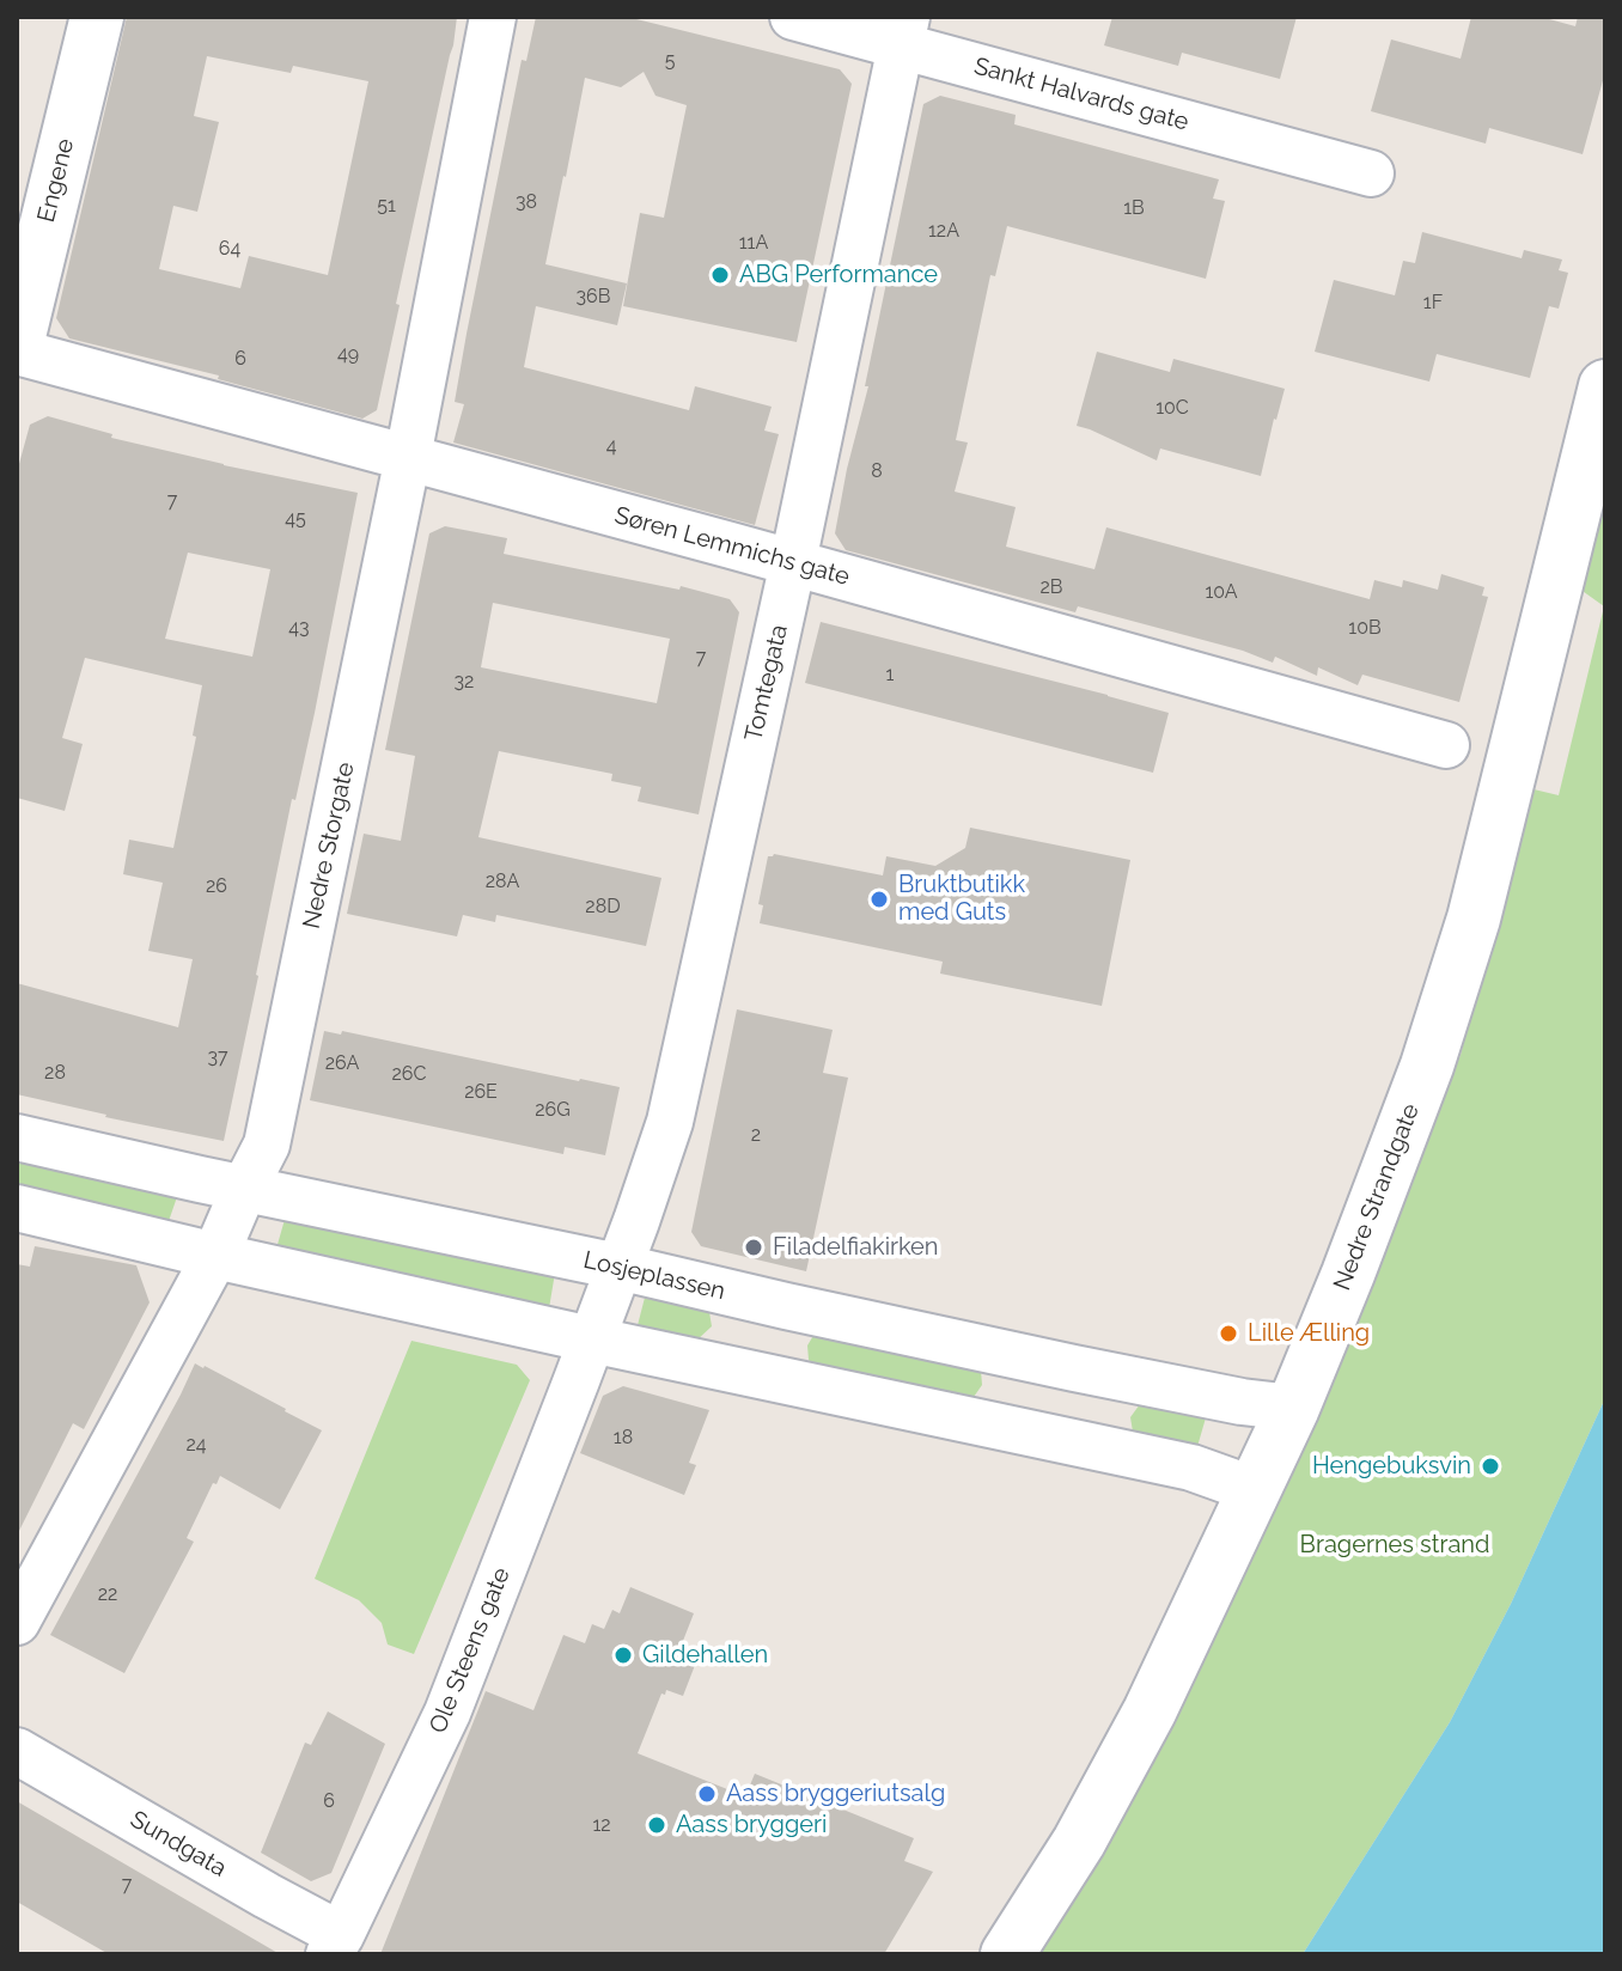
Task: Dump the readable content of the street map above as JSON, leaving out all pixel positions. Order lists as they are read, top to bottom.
{
  "streets": {
    "street": [
      "Sankt Halvards gate",
      "Engene",
      "Søren Lemmichs gate",
      "Tomtegata",
      "Nedre Storgate",
      "Nedre Strandgate",
      "Losjeplassen",
      "Ole Steens gate",
      "Sundgata"
    ]
  },
  "crossings": [
    ["Sankt Halvards gate", "Tomtegata"],
    ["Engene", "Søren Lemmichs gate"],
    ["Søren Lemmichs gate", "Tomtegata"],
    ["Søren Lemmichs gate", "Nedre Storgate"],
    ["Tomtegata", "Losjeplassen"],
    ["Tomtegata", "Ole Steens gate"],
    ["Nedre Storgate", "Losjeplassen"],
    ["Nedre Strandgate", "Losjeplassen"],
    ["Ole Steens gate", "Sundgata"]
  ],
  "parks": ["Bragernes strand"],
  "places": [
    "ABG Performance",
    "Bruktbutikk med Guts",
    "Filadelfiakirken",
    "Lille Ælling",
    "Hengebuksvin",
    "Gildehallen",
    "Aass bryggeriutsalg",
    "Aass bryggeri"
  ],
  "house_numbers": [
    "5",
    "38",
    "51",
    "1B",
    "12A",
    "11A",
    "64",
    "36B",
    "1F",
    "49",
    "6",
    "10C",
    "4",
    "8",
    "7",
    "45",
    "2B",
    "10A",
    "43",
    "10B",
    "7",
    "1",
    "32",
    "28A",
    "26",
    "28D",
    "37",
    "26A",
    "28",
    "26C",
    "26E",
    "26G",
    "2",
    "18",
    "24",
    "22",
    "6",
    "12",
    "7"
  ]
}
